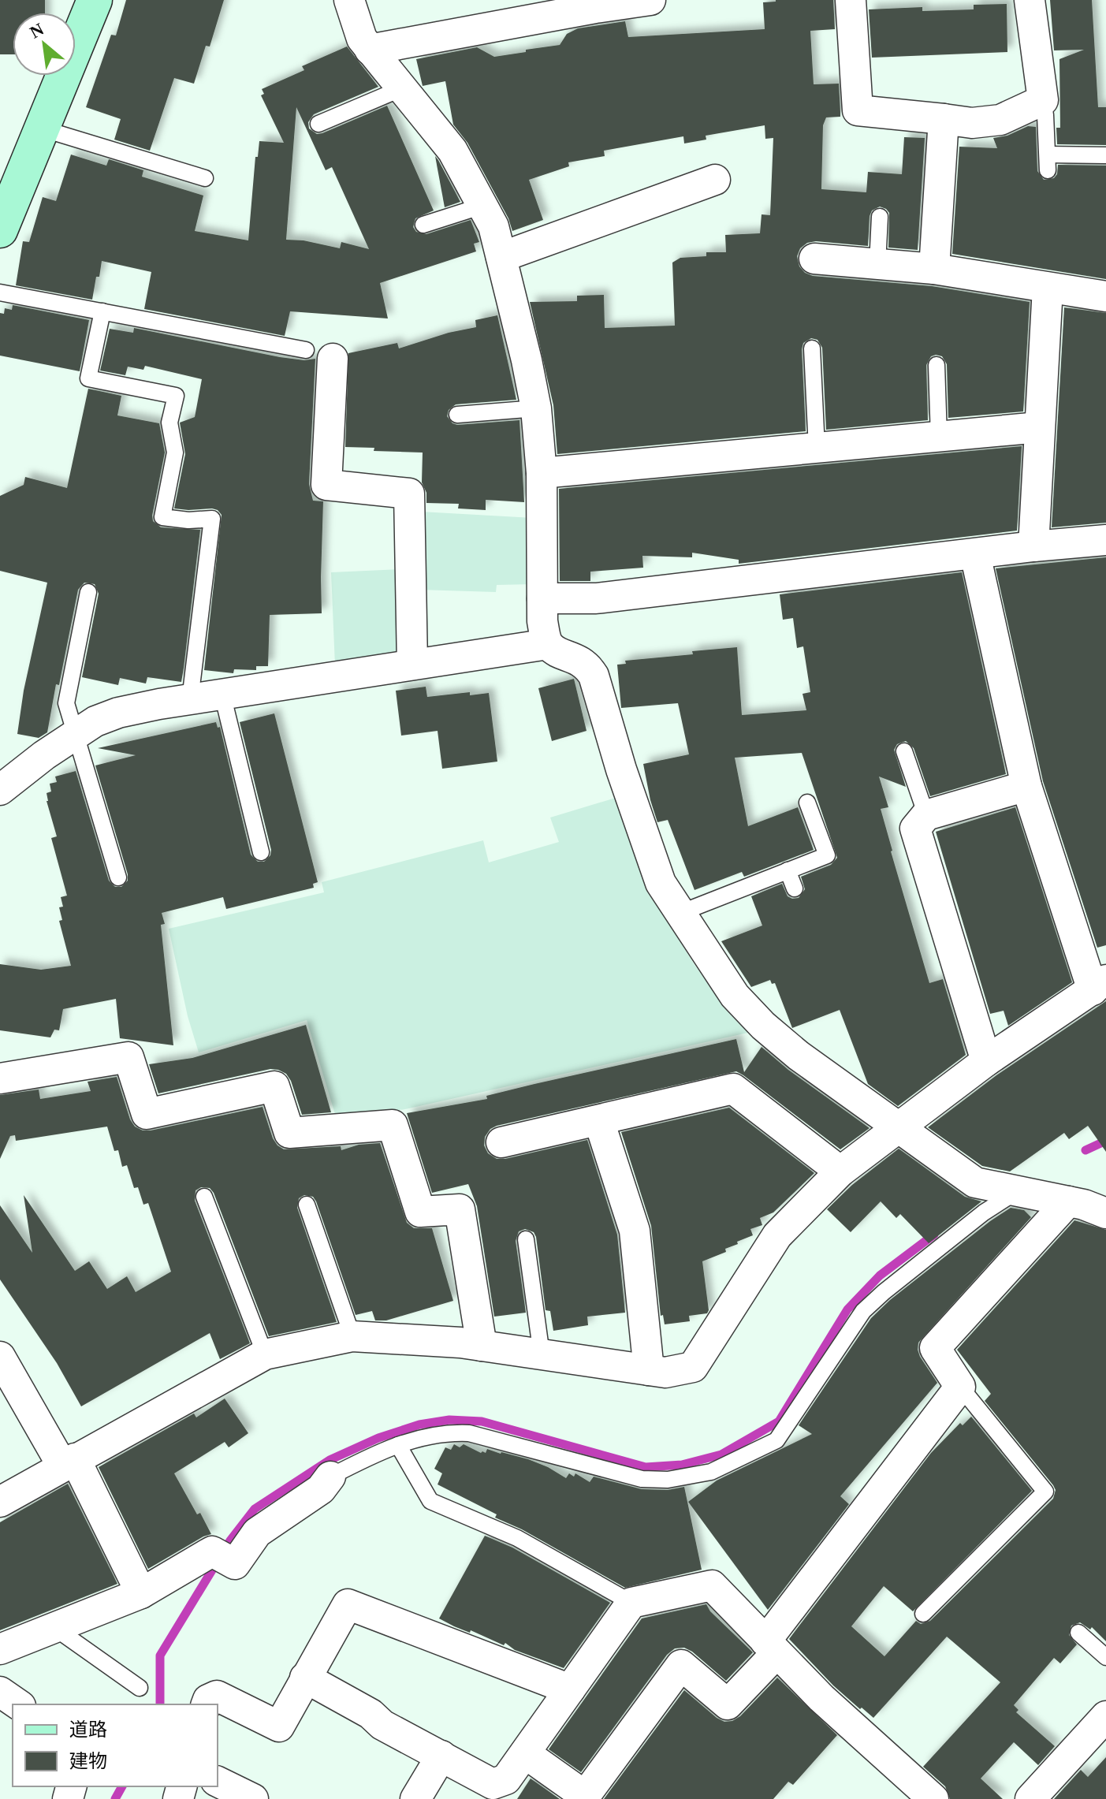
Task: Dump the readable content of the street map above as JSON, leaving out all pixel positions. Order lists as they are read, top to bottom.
{
  "legend": ["道路", "建物"],
  "north": "top left"
}
